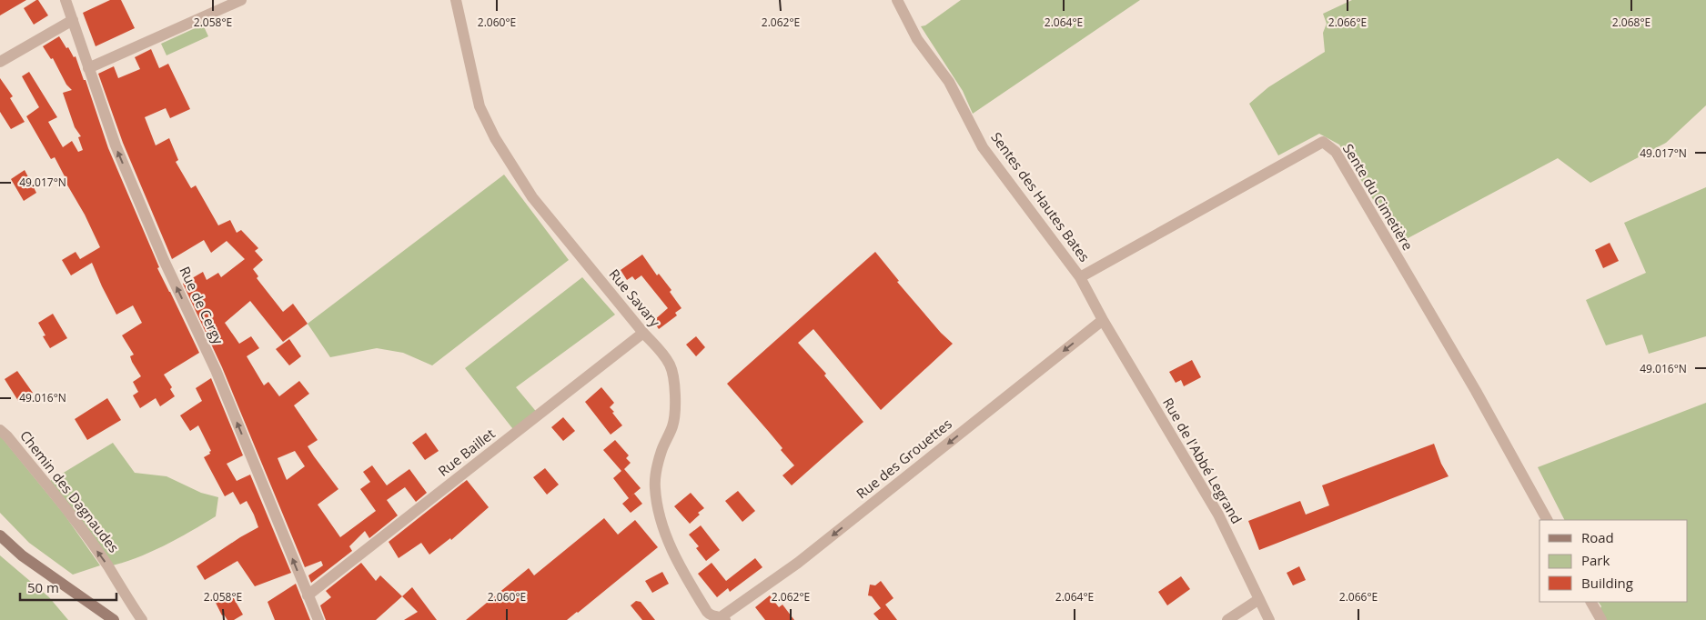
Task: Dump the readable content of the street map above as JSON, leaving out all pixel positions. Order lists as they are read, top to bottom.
{
  "streets": {
    "street": [
      "Sentes des Hautes Bates",
      "Sente du Cimetière",
      "Rue Savary",
      "Rue de Cergy",
      "Rue Baillet",
      "Rue des Grouettes",
      "Rue de l'Abbé Legrand",
      "Chemin des Dagnaudes"
    ]
  },
  "crossings": [
    ["Sentes des Hautes Bates", "Sente du Cimetière"],
    ["Sentes des Hautes Bates", "Rue des Grouettes"],
    ["Sentes des Hautes Bates", "Rue de l'Abbé Legrand"],
    ["Rue Savary", "Rue Baillet"],
    ["Rue Savary", "Rue des Grouettes"],
    ["Rue de Cergy", "Rue Baillet"],
    ["Rue des Grouettes", "Rue de l'Abbé Legrand"]
  ],
  "one_way": ["Rue de Cergy", "Rue des Grouettes", "Chemin des Dagnaudes"],
  "legend": ["Road", "Park", "Building"],
  "scale_bar": "50 m",
  "coordinates": [
    "2.058°E",
    "2.060°E",
    "2.062°E",
    "2.064°E",
    "2.066°E",
    "2.068°E",
    "49.017°N",
    "49.016°N"
  ]
}
